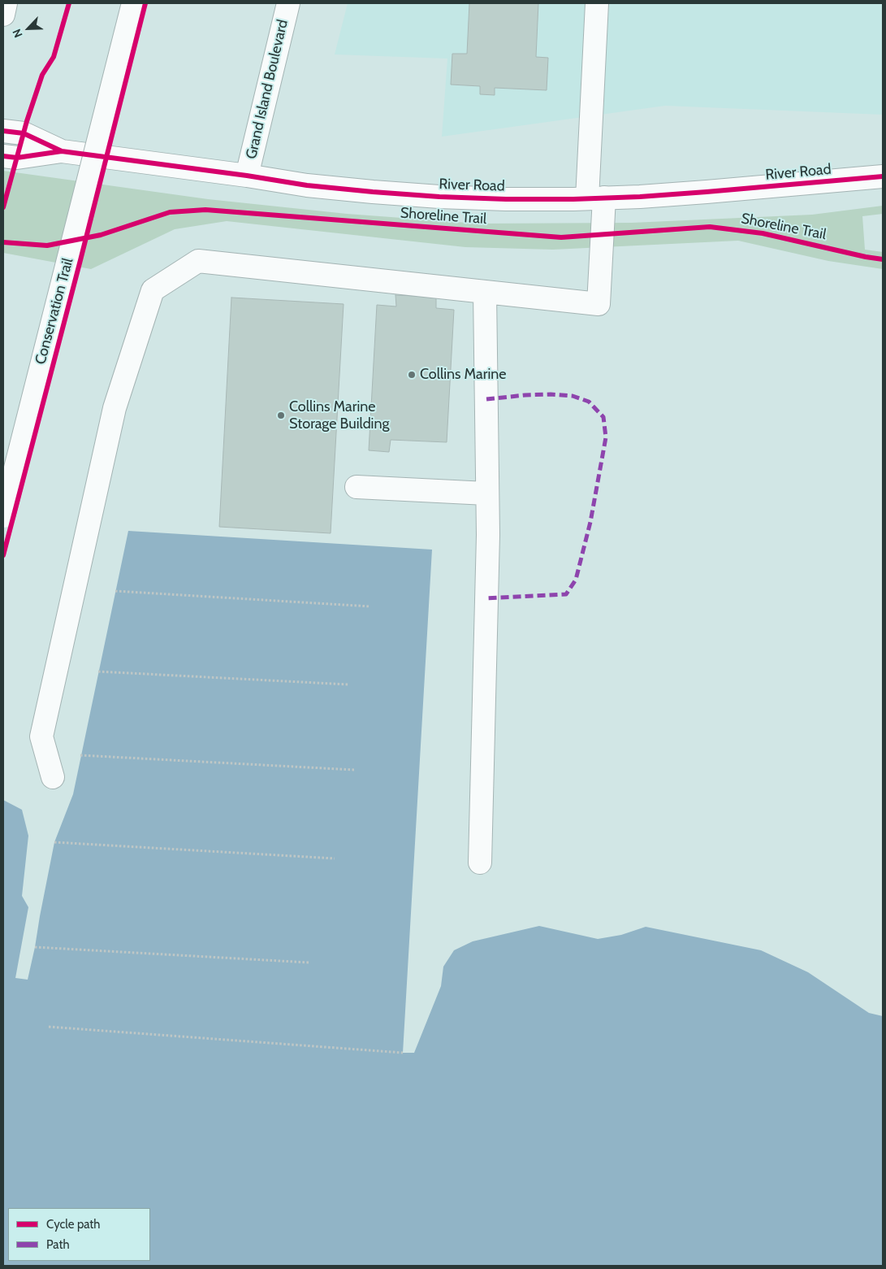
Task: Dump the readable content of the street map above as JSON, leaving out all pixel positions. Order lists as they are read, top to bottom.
{
  "streets": {
    "main road": ["Grand Island Boulevard", "River Road"],
    "cycle path": ["Shoreline Trail", "Conservation Trail"]
  },
  "crossings": [
    ["Grand Island Boulevard", "River Road"]
  ],
  "places": ["Collins Marine", "Collins Marine Storage Building"],
  "legend": ["Cycle path", "Path"],
  "north": "bottom left"
}
